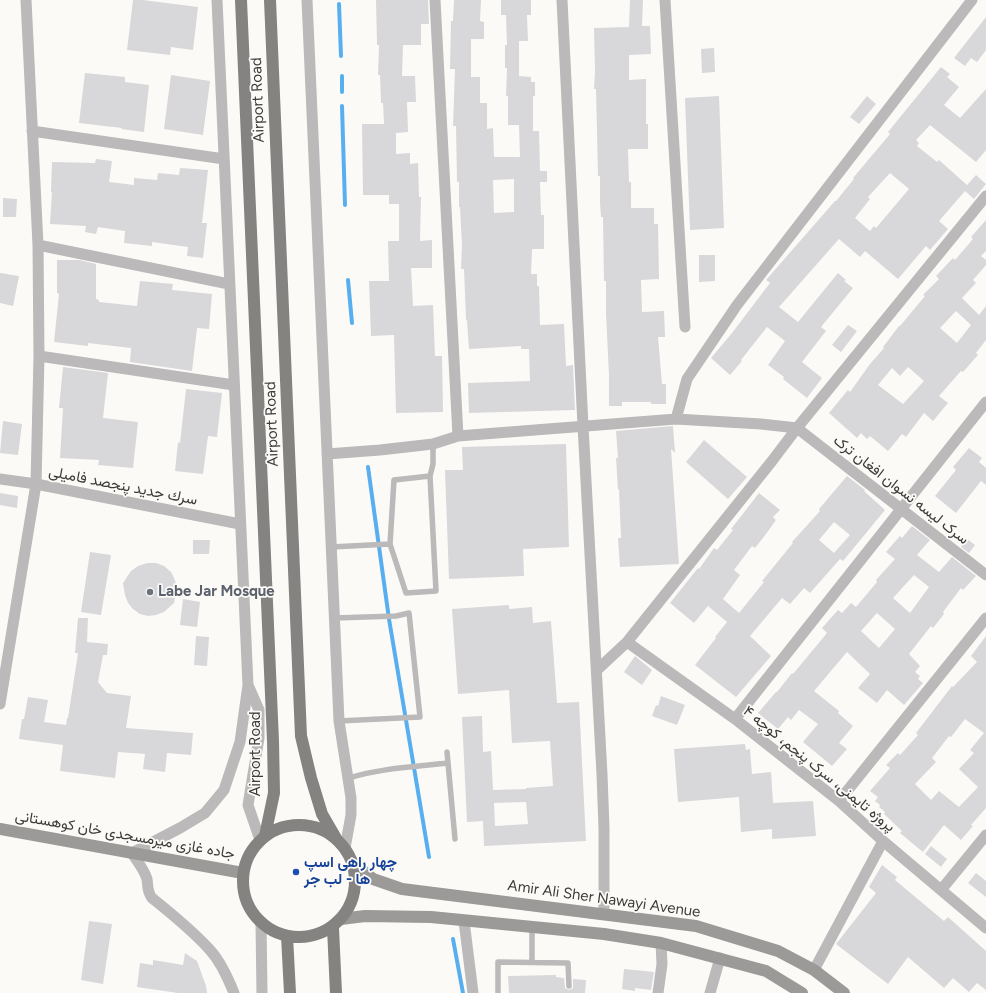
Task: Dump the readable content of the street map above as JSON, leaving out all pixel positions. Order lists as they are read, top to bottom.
{
  "streets": {
    "main road": ["Airport Road", "جاده غازی میرمسجدی خان کوهستانی", "Amir Ali Sher Nawayi Avenue"],
    "street": ["سرك جدید پنجصد فامیلی", "سرک لیسه نسوان افغان‌ ترک", "پروژه تایمنی، سرک پنجم، کوچه ۴"]
  },
  "crossings": [
    ["Airport Road", "جاده غازی میرمسجدی خان کوهستانی"],
    ["Airport Road", "Amir Ali Sher Nawayi Avenue"],
    ["جاده غازی میرمسجدی خان کوهستانی", "Amir Ali Sher Nawayi Avenue"]
  ],
  "places": ["Labe Jar Mosque", "چهار راهی اسپ ها - لب جر"]
}
